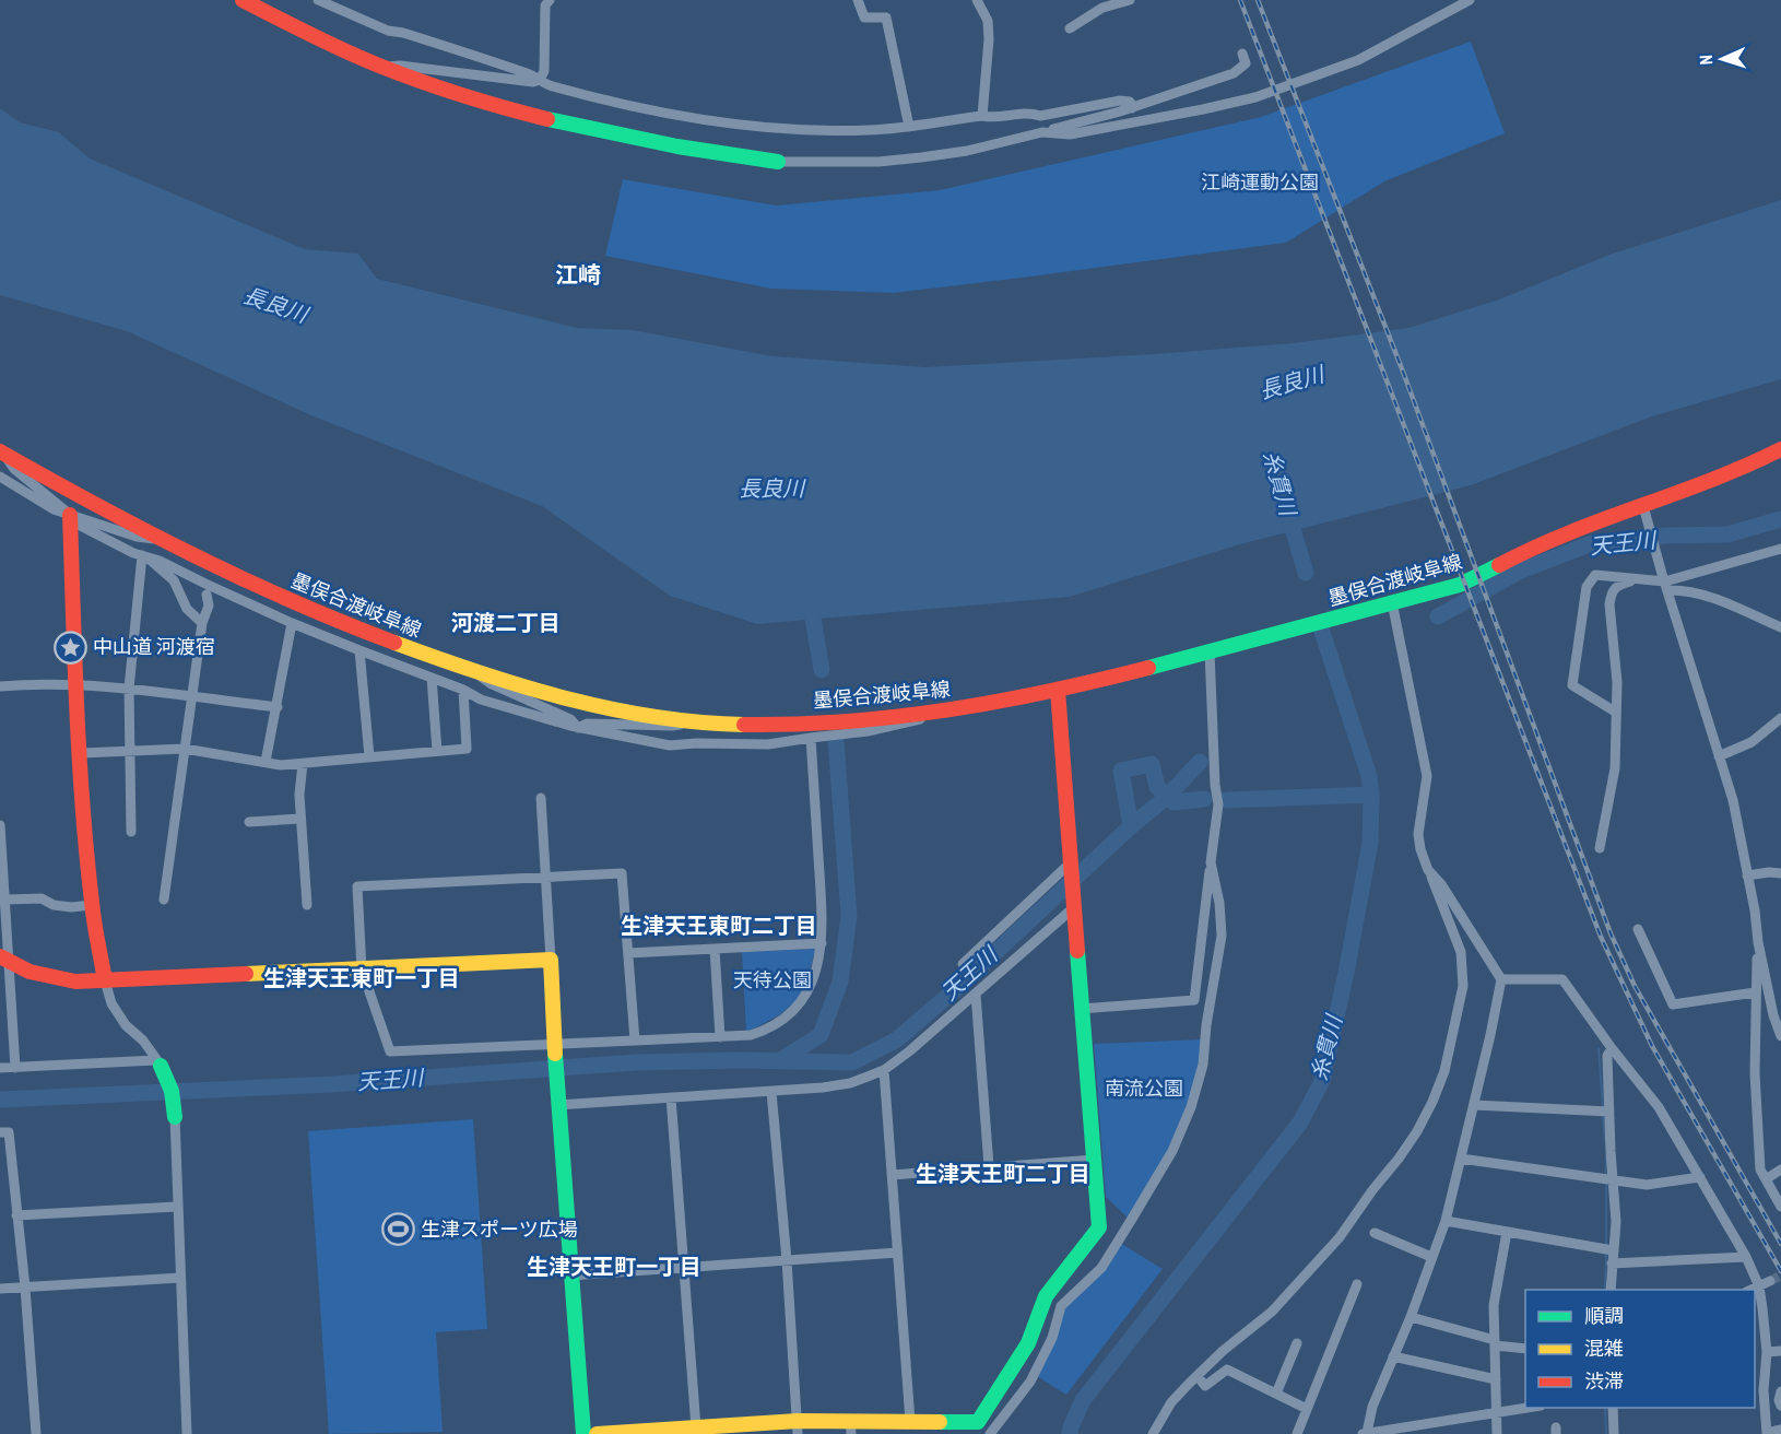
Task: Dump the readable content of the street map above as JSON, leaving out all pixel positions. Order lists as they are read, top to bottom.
{
  "streets": {
    "street": ["墨俣合渡岐阜線"]
  },
  "districts": [
    "江崎",
    "河渡二丁目",
    "生津天王東町二丁目",
    "生津天王東町一丁目",
    "生津天王町二丁目",
    "生津天王町一丁目"
  ],
  "water": ["長良川", "糸貫川", "天王川"],
  "parks": ["江崎運動公園", "天待公園", "南流公園"],
  "places": {
    "place": ["中山道 河渡宿"],
    "sports": ["生津スポーツ広場"]
  },
  "legend": ["順調", "混雑", "渋滞"],
  "north": "left"
}
